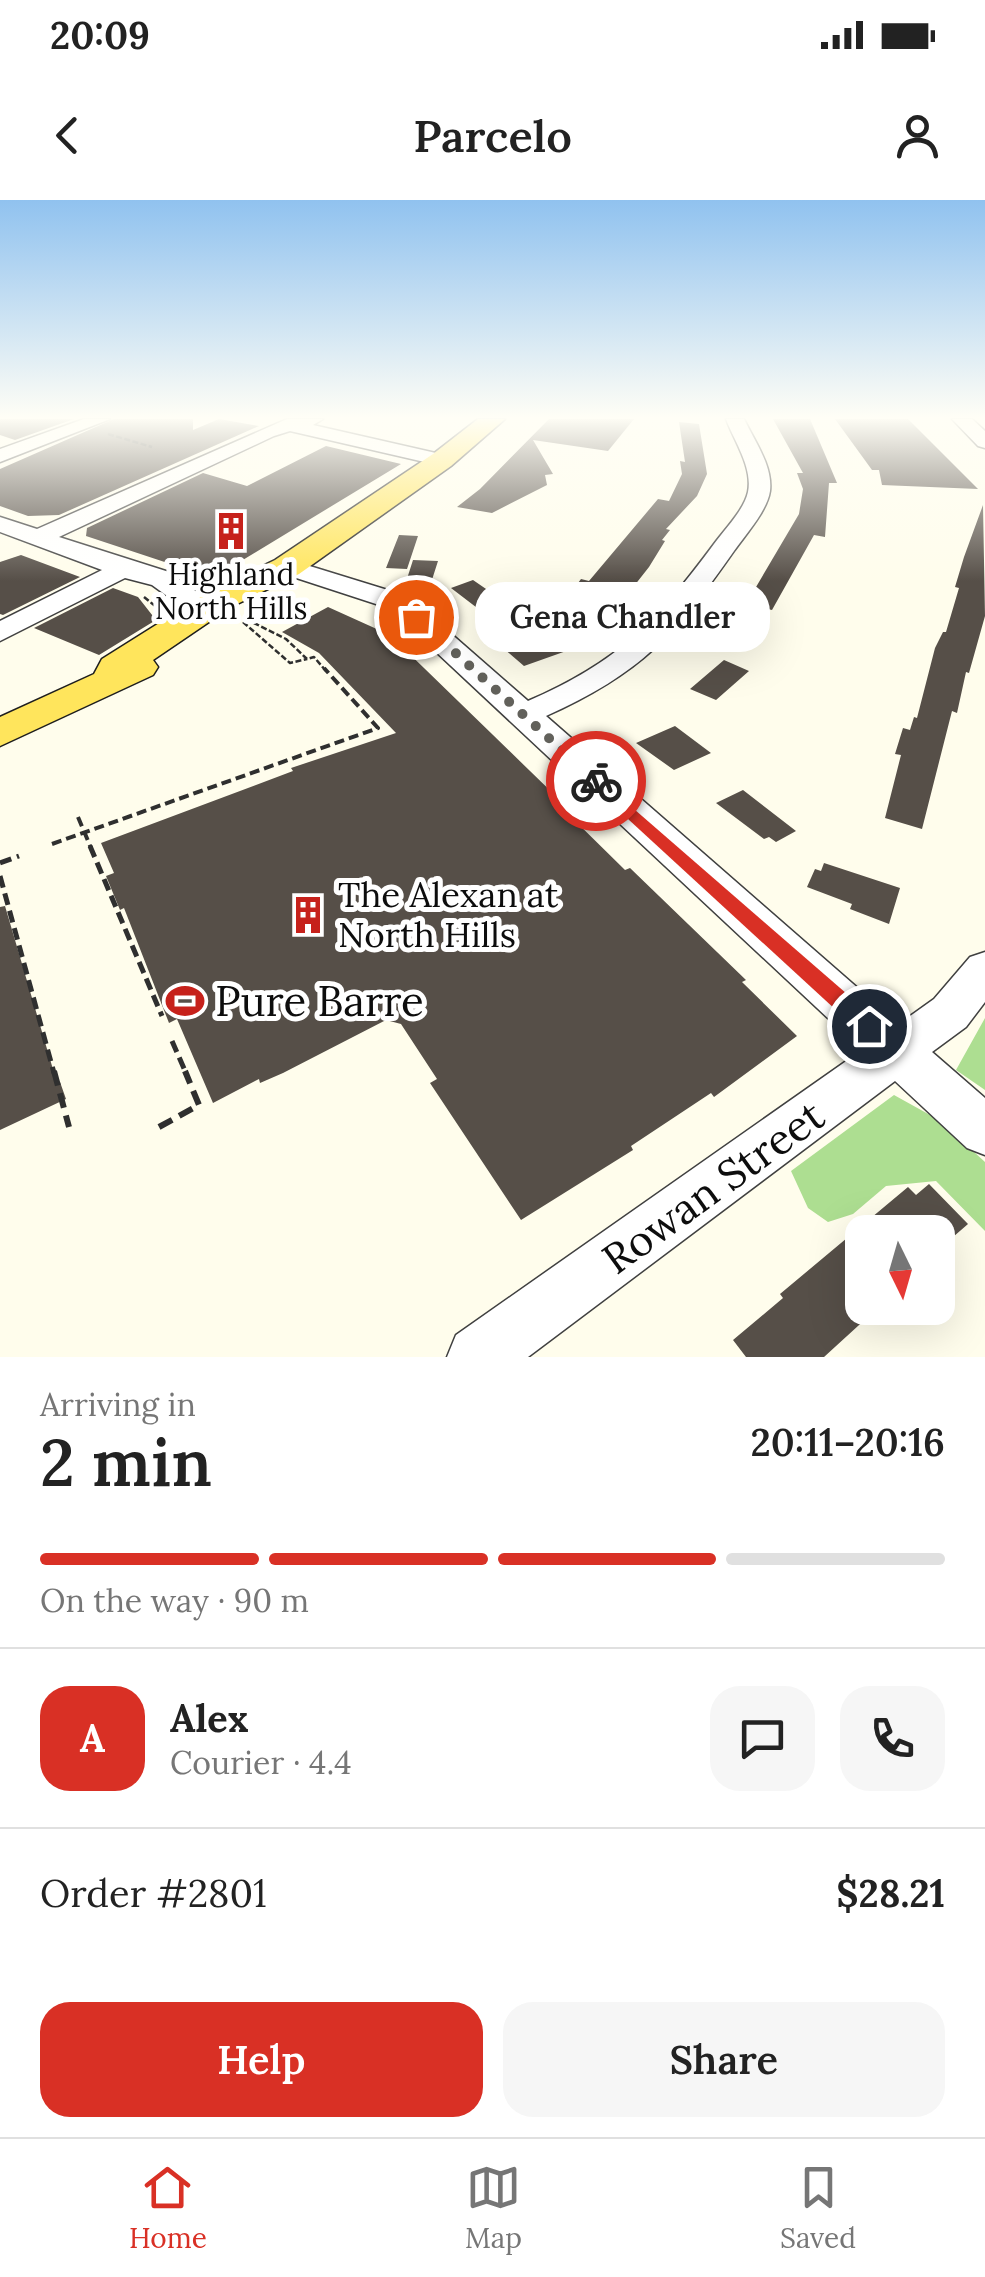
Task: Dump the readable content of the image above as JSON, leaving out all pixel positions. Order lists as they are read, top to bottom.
{
  "streets": {
    "street": ["Rowan Street"]
  },
  "places": {
    "building": ["Highland North Hills", "The Alexan at North Hills"],
    "other": ["Gena Chandler"],
    "sports": ["Pure Barre"]
  },
  "north": "bottom",
  "page": {
    "status": "20:09",
    "header": "Parcelo",
    "bubble": "Gena Chandler",
    "heading": ["2 min", "Arriving in", "20:11–20:16"],
    "panel": [
      "Alex",
      "Courier · 4.4",
      "Order #2801",
      "$28.21"
    ],
    "bar": "On the way · 90 m",
    "round": "A",
    "buttons": ["Help", "Share"],
    "tabs": ["Home", "Map", "Saved"]
  }
}
